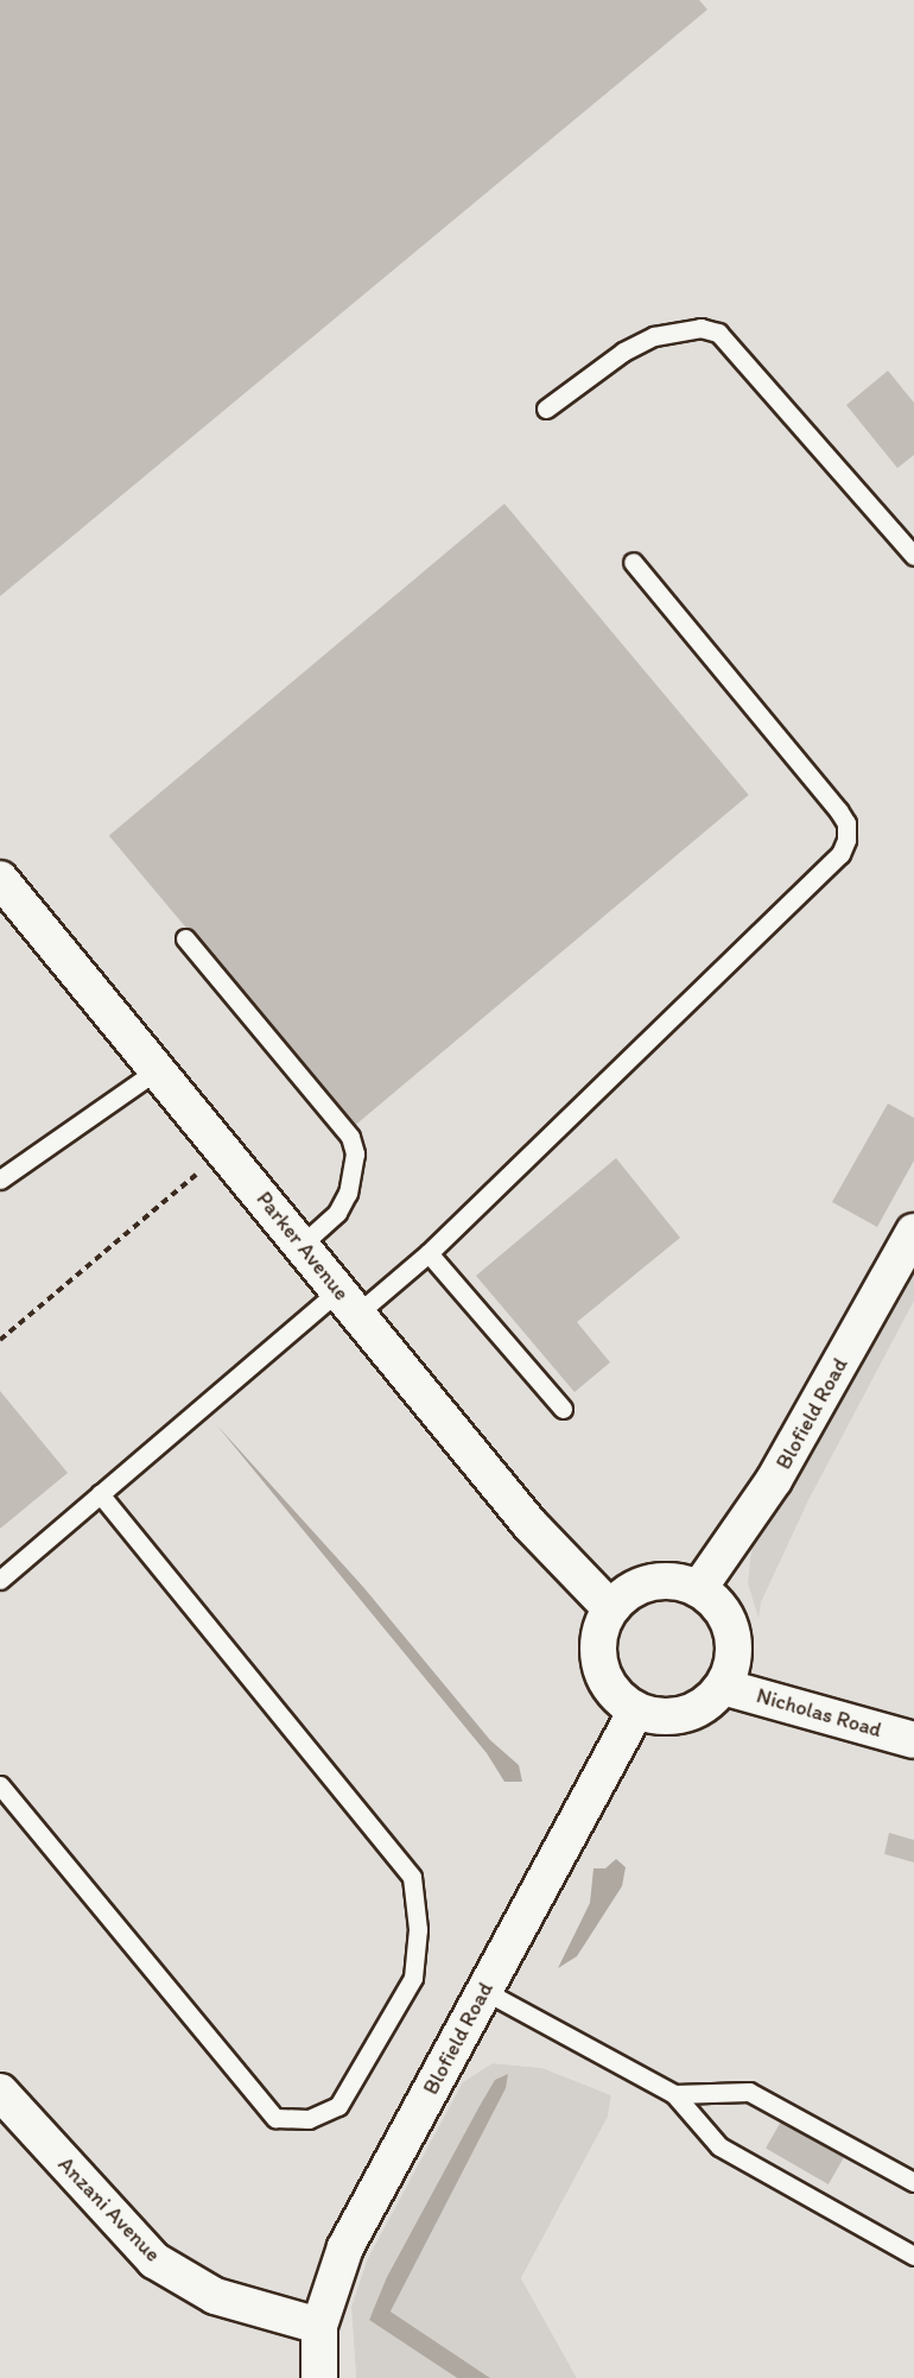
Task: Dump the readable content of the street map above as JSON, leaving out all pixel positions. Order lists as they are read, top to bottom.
{
  "streets": {
    "street": [
      "Parker Avenue",
      "Blofield Road",
      "Nicholas Road",
      "Anzani Avenue"
    ]
  },
  "crossings": [
    ["Parker Avenue", "Blofield Road"],
    ["Parker Avenue", "Nicholas Road"],
    ["Blofield Road", "Nicholas Road"],
    ["Blofield Road", "Anzani Avenue"]
  ]
}
